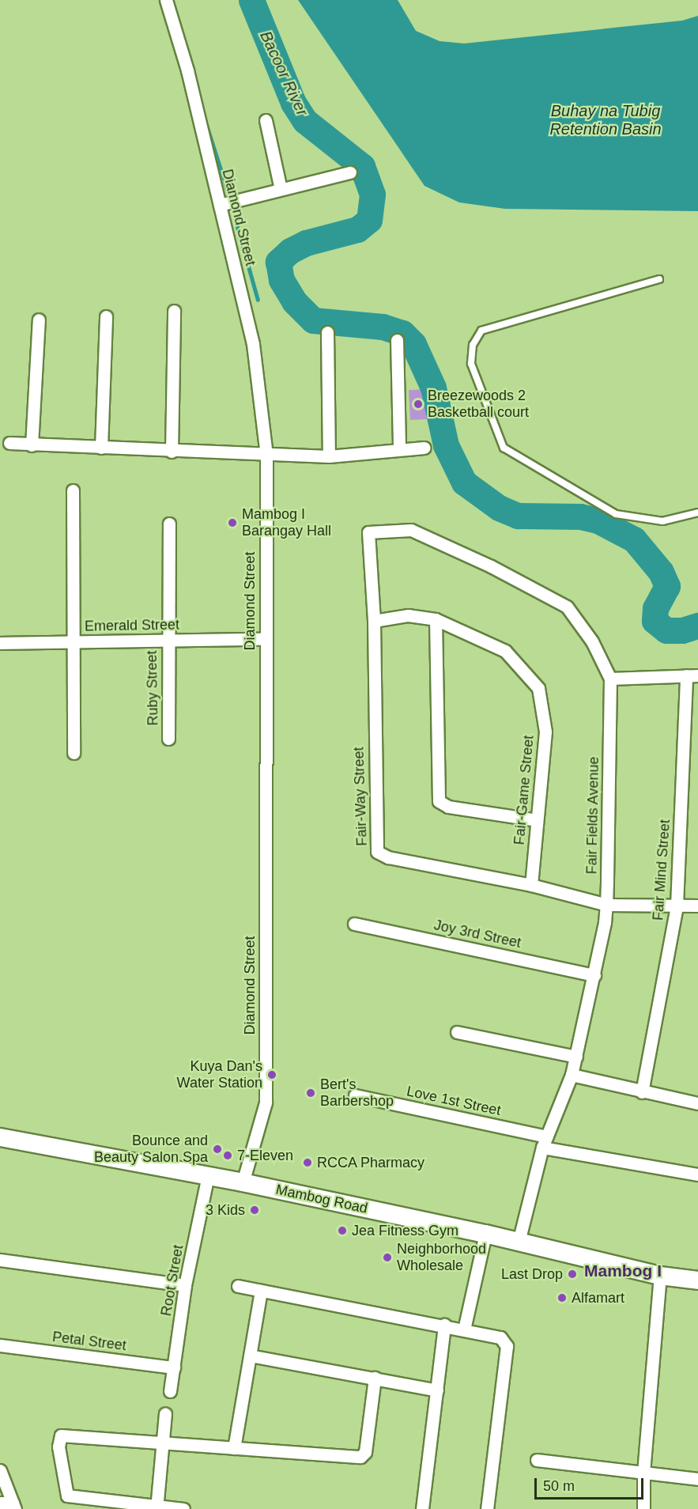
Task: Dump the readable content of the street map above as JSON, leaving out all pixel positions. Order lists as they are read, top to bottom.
{
  "streets": {
    "main road": ["Mambog Road"],
    "street": [
      "Diamond Street",
      "Emerald Street",
      "Ruby Street",
      "Fair-Game Street",
      "Fair-Way Street",
      "Fair Fields Avenue",
      "Fair Mind Street",
      "Joy 3rd Street",
      "Love 1st Street",
      "Root Street",
      "Petal Street"
    ]
  },
  "crossings": [
    ["Diamond Street", "Emerald Street"],
    ["Diamond Street", "Mambog Road"],
    ["Emerald Street", "Ruby Street"],
    ["Fair-Game Street", "Fair-Way Street"],
    ["Fair-Way Street", "Fair Fields Avenue"],
    ["Fair-Way Street", "Fair Mind Street"],
    ["Fair Fields Avenue", "Joy 3rd Street"],
    ["Fair Fields Avenue", "Love 1st Street"],
    ["Fair Fields Avenue", "Mambog Road"],
    ["Mambog Road", "Root Street"],
    ["Root Street", "Petal Street"]
  ],
  "districts": ["Mambog I"],
  "water": ["Bacoor River", "Buhay na Tubig Retention Basin"],
  "places": [
    "Breezewoods 2 Basketball court",
    "Mambog I Barangay Hall",
    "Kuya Dan's Water Station",
    "Bert's Barbershop",
    "Bounce and Beauty Salon Spa",
    "7-Eleven",
    "RCCA Pharmacy",
    "3 Kids",
    "Jea Fitness Gym",
    "Neighborhood Wholesale",
    "Last Drop",
    "Alfamart"
  ],
  "scale_bar": "50 m"
}
